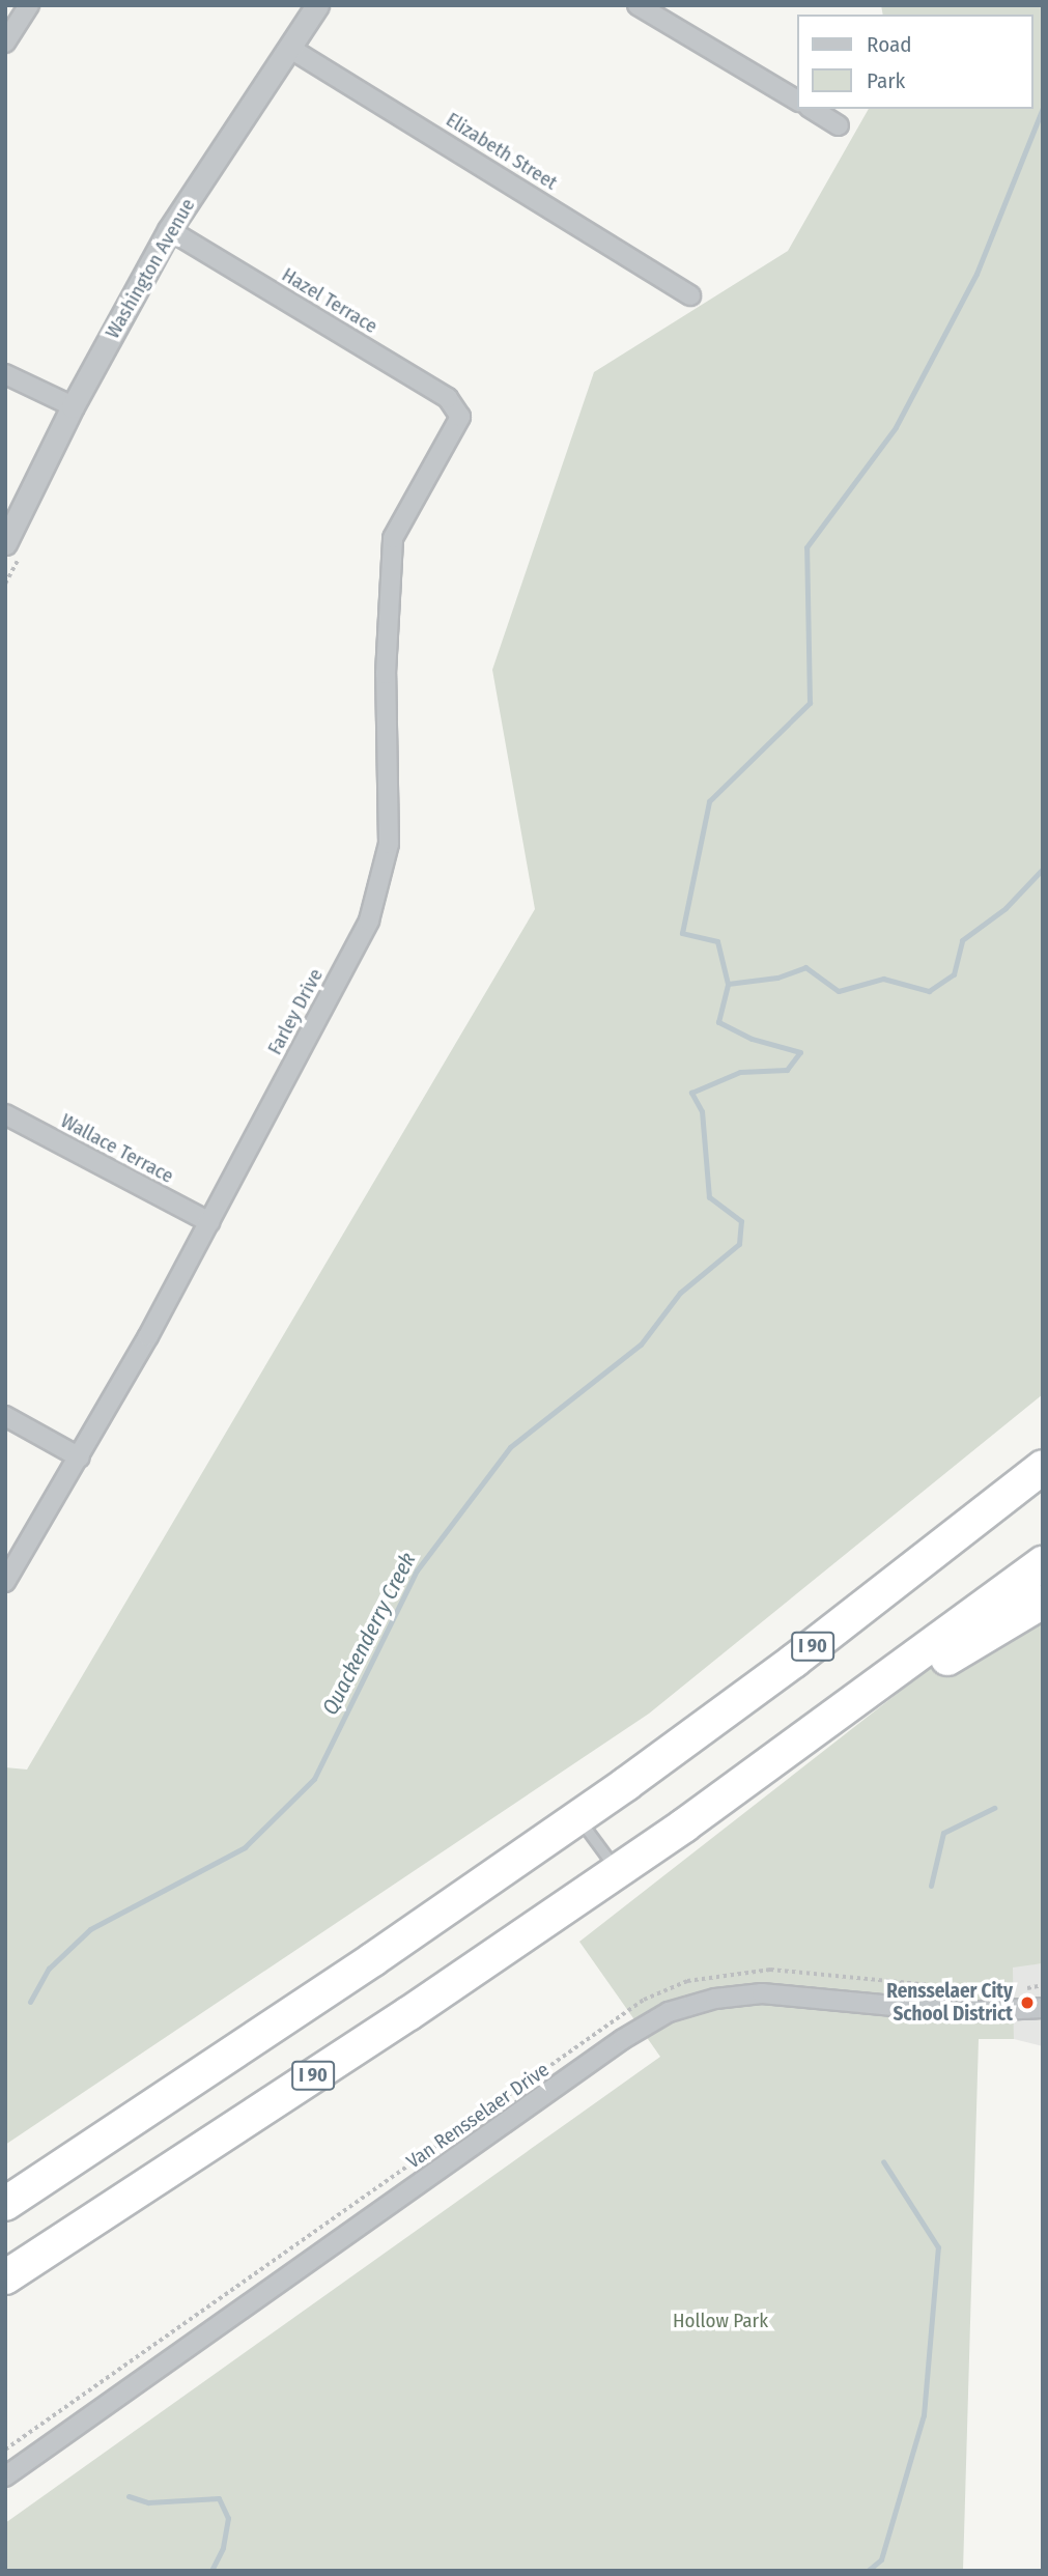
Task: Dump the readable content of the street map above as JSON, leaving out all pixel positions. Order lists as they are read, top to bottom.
{
  "streets": {
    "highway": ["I 90"],
    "street": [
      "Elizabeth Street",
      "Washington Avenue",
      "Hazel Terrace",
      "Farley Drive",
      "Wallace Terrace",
      "Van Rensselaer Drive"
    ]
  },
  "crossings": [
    ["Elizabeth Street", "Washington Avenue"],
    ["Washington Avenue", "Hazel Terrace"],
    ["Hazel Terrace", "Farley Drive"],
    ["Farley Drive", "Wallace Terrace"]
  ],
  "water": ["Quackenderry Creek"],
  "parks": ["Hollow Park"],
  "places": ["Rensselaer City School District"],
  "legend": ["Road", "Park"]
}
